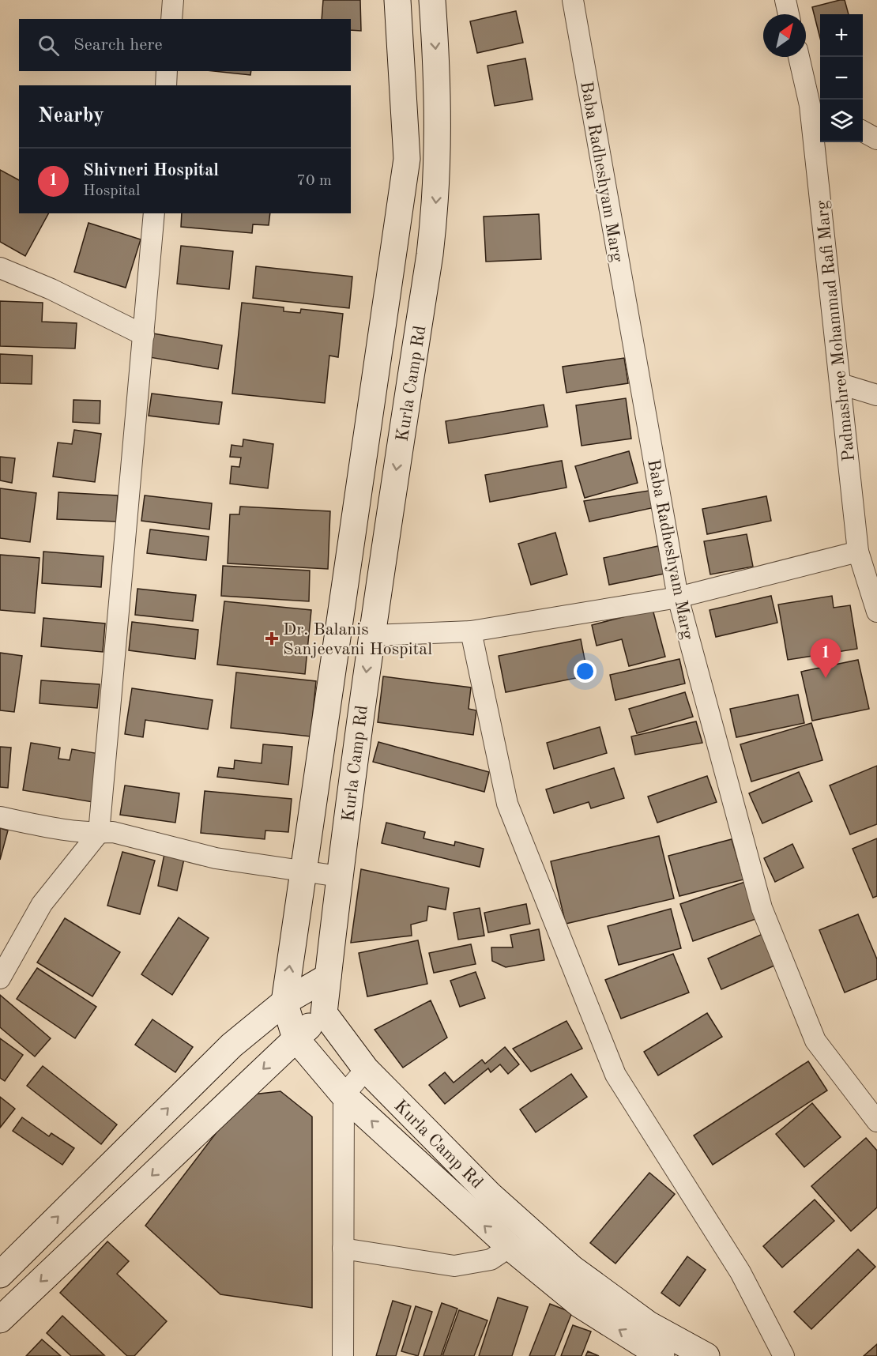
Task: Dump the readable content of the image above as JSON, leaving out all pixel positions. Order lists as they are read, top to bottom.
{
  "streets": {
    "main road": ["Kurla Camp Rd"],
    "street": ["Baba Radheshyam Marg", "Padmashree Mohammad Rafi Marg"]
  },
  "places": {
    "health": ["Dr. Balanis Sanjeevani Hospital"]
  },
  "north": "top right",
  "page": {
    "map_buttons": ["+", "−"],
    "search": "Search here",
    "heading": "Nearby",
    "list": [
      {
        "mark": "1",
        "name": "Shivneri Hospital",
        "note": "Hospital",
        "value": "70 m"
      }
    ],
    "pins": "1"
  }
}
